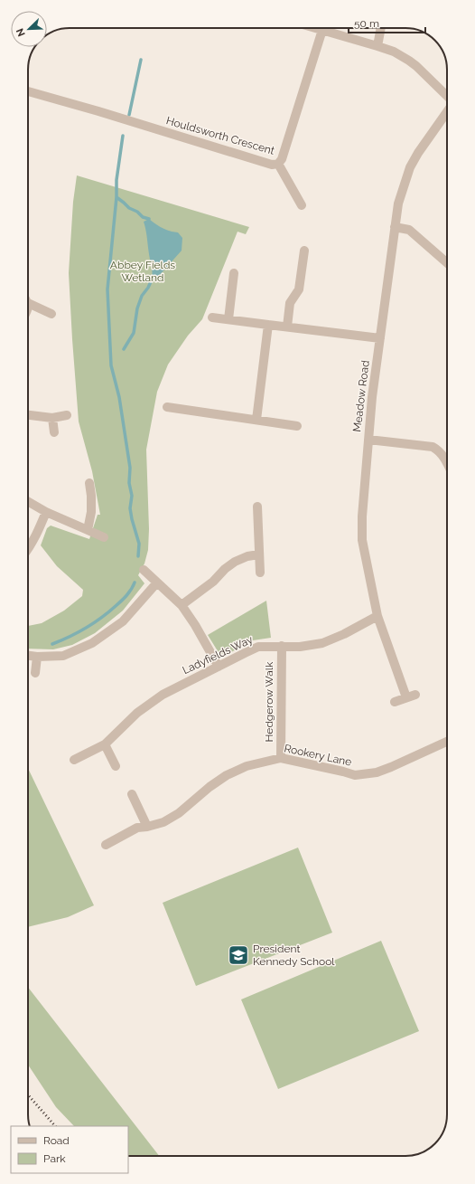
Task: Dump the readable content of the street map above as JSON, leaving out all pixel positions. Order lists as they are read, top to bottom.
{
  "streets": {
    "street": [
      "Houldsworth Crescent",
      "Meadow Road",
      "Ladyfields Way",
      "Hedgerow Walk",
      "Rookery Lane"
    ]
  },
  "crossings": [
    ["Meadow Road", "Ladyfields Way"],
    ["Ladyfields Way", "Hedgerow Walk"],
    ["Hedgerow Walk", "Rookery Lane"]
  ],
  "parks": ["Abbey Fields Wetland"],
  "places": {
    "school or university": ["President Kennedy School"]
  },
  "legend": ["Road", "Park"],
  "scale_bar": "50 m",
  "north": "bottom left"
}
